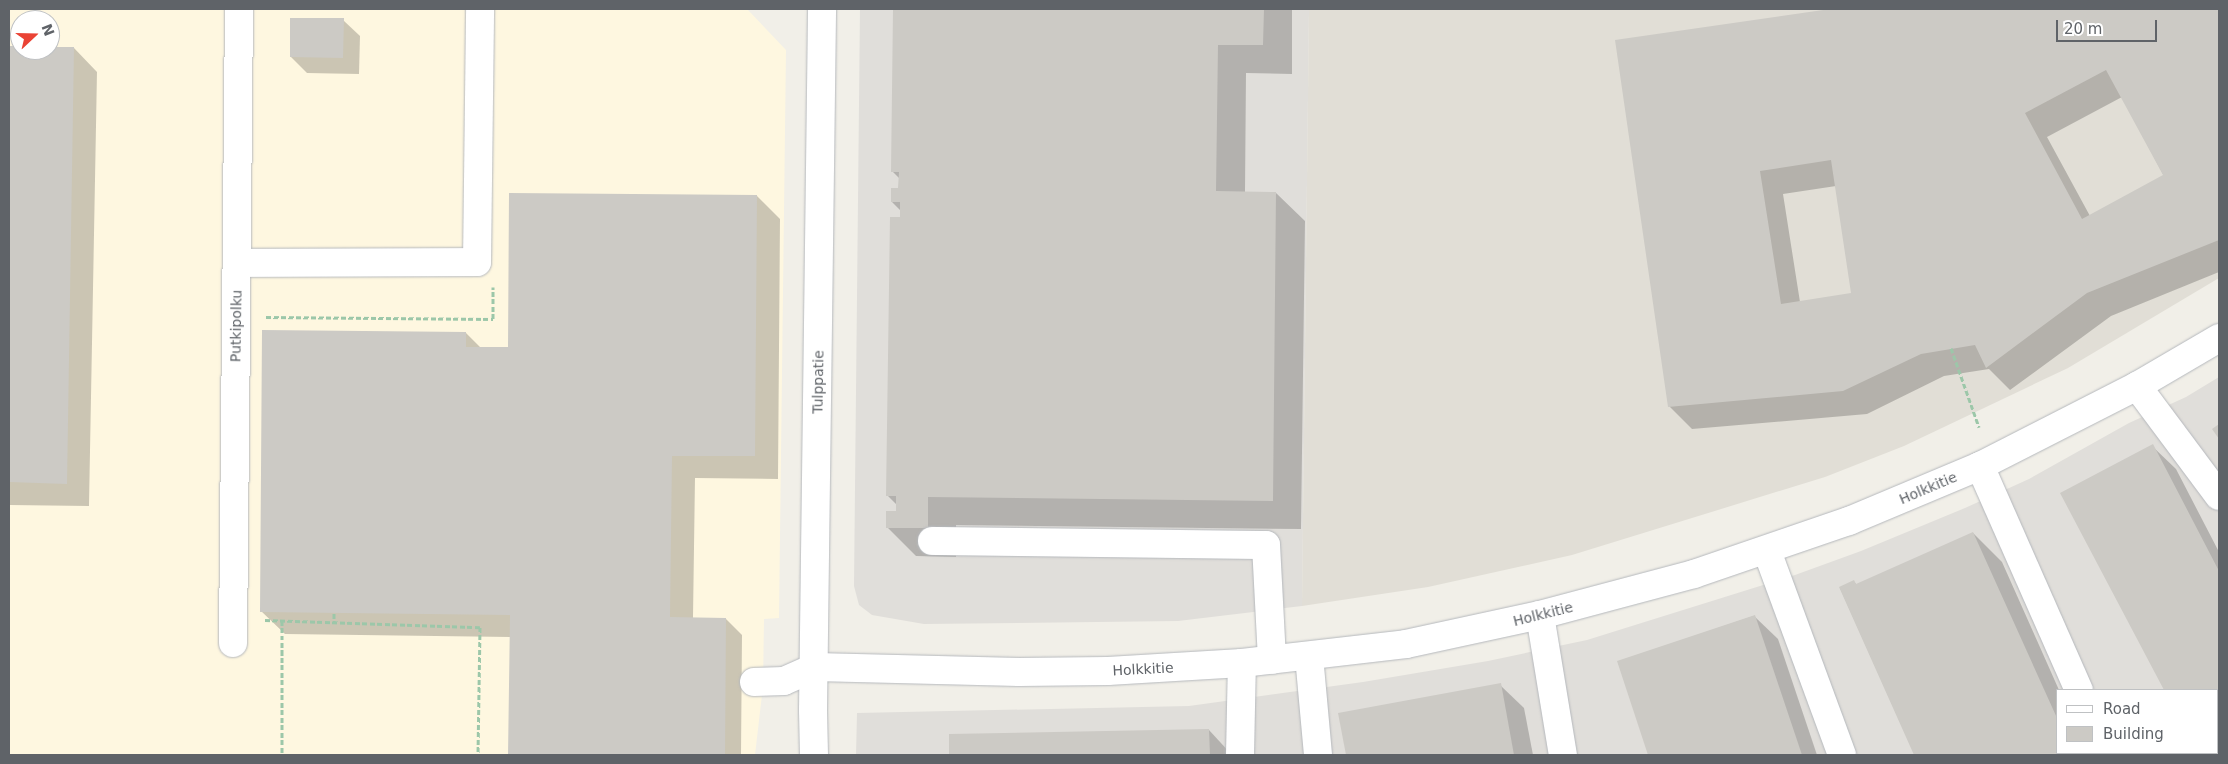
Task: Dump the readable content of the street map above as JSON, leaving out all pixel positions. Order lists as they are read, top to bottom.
{
  "streets": {
    "street": ["Putkipolku", "Tulppatie", "Holkkitie"]
  },
  "crossings": [
    ["Tulppatie", "Holkkitie"]
  ],
  "legend": ["Road", "Building"],
  "scale_bar": "20 m",
  "north": "right"
}
